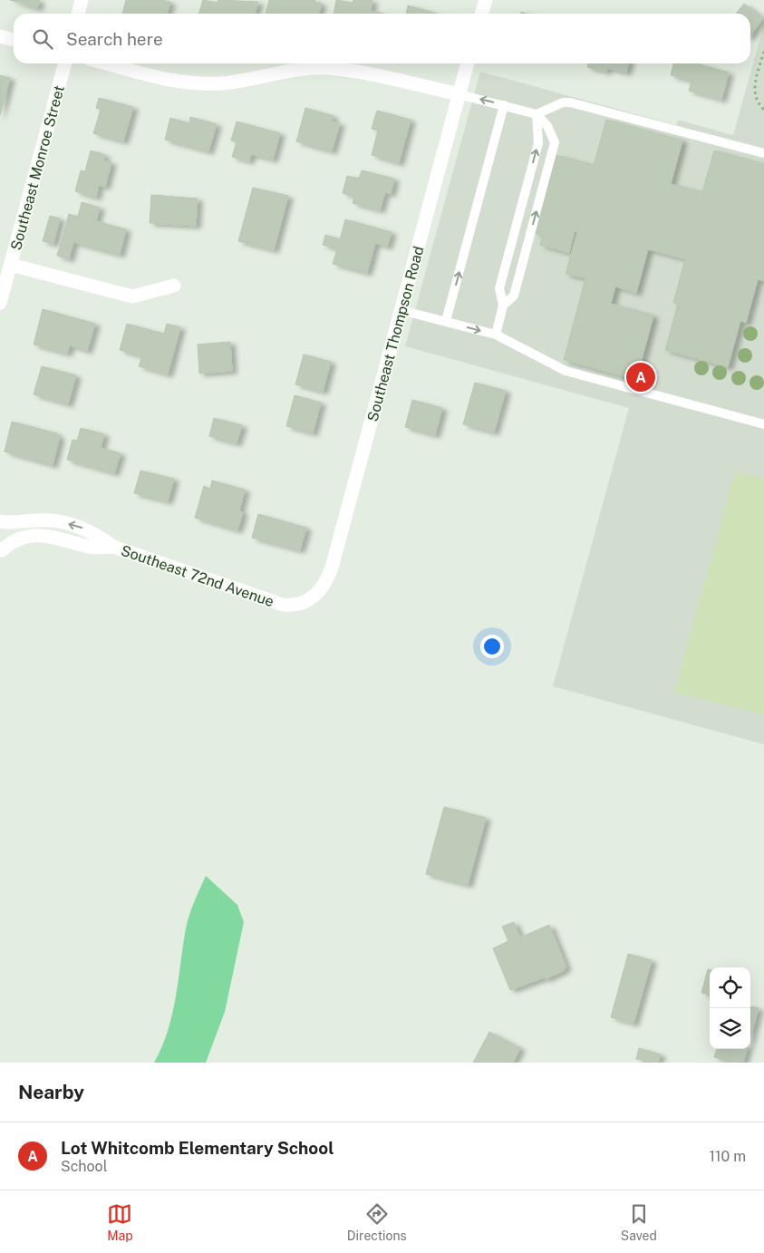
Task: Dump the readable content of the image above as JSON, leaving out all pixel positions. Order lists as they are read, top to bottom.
{
  "streets": {
    "street": ["Southeast Monroe Street", "Southeast Thompson Road", "Southeast 72nd Avenue"]
  },
  "crossings": [
    ["Southeast Thompson Road", "Southeast 72nd Avenue"]
  ],
  "page": {
    "search": "Search here",
    "pins": "A",
    "heading": "Nearby",
    "list": [
      {
        "mark": "A",
        "name": "Lot Whitcomb Elementary School",
        "note": "School",
        "value": "110 m"
      }
    ],
    "nav": ["Map", "Directions", "Saved"]
  }
}
